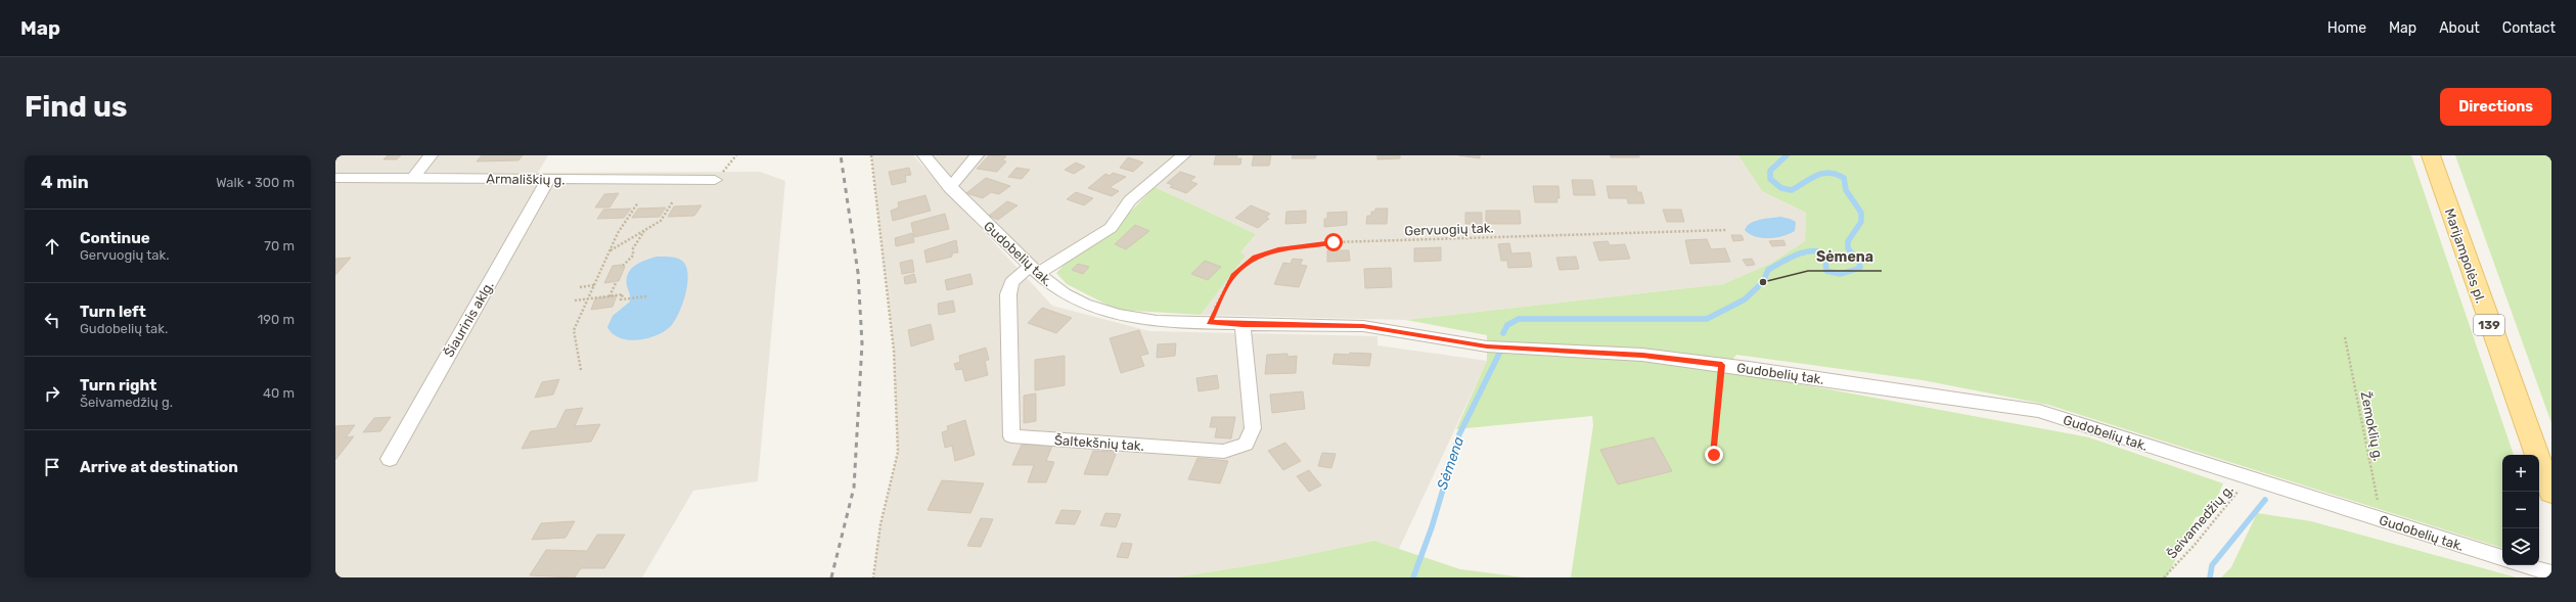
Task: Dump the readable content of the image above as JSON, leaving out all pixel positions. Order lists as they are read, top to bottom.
{
  "streets": {
    "main road": ["Marijampolės pl.", "139"],
    "street": [
      "Armališkių g.",
      "Gudobelių tak.",
      "Šiaurinis aklg.",
      "Šaltekšnių tak."
    ],
    "path": ["Gervuogių tak.", "Žemoklių g.", "Šeivamedžių g."]
  },
  "crossings": [
    ["Armališkių g.", "Šiaurinis aklg."],
    ["Gervuogių tak.", "Gudobelių tak."],
    ["Gudobelių tak.", "Žemoklių g."],
    ["Gudobelių tak.", "Šaltekšnių tak."],
    ["Gudobelių tak.", "Šeivamedžių g."]
  ],
  "water": ["Sėmena"],
  "places": ["Sėmena"],
  "page": {
    "header": "Map",
    "nav": [
      "Home",
      "Map",
      "About",
      "Contact"
    ],
    "buttons": "Directions",
    "title": "Find us",
    "heading": ["4 min", "Walk · 300 m"],
    "list": [
      ["Continue", "Gervuogių tak.", "70 m"],
      ["Turn left", "Gudobelių tak.", "190 m"],
      ["Turn right", "Šeivamedžių g.", "40 m"],
      "Arrive at destination"
    ],
    "map_buttons": ["+", "−"]
  }
}
